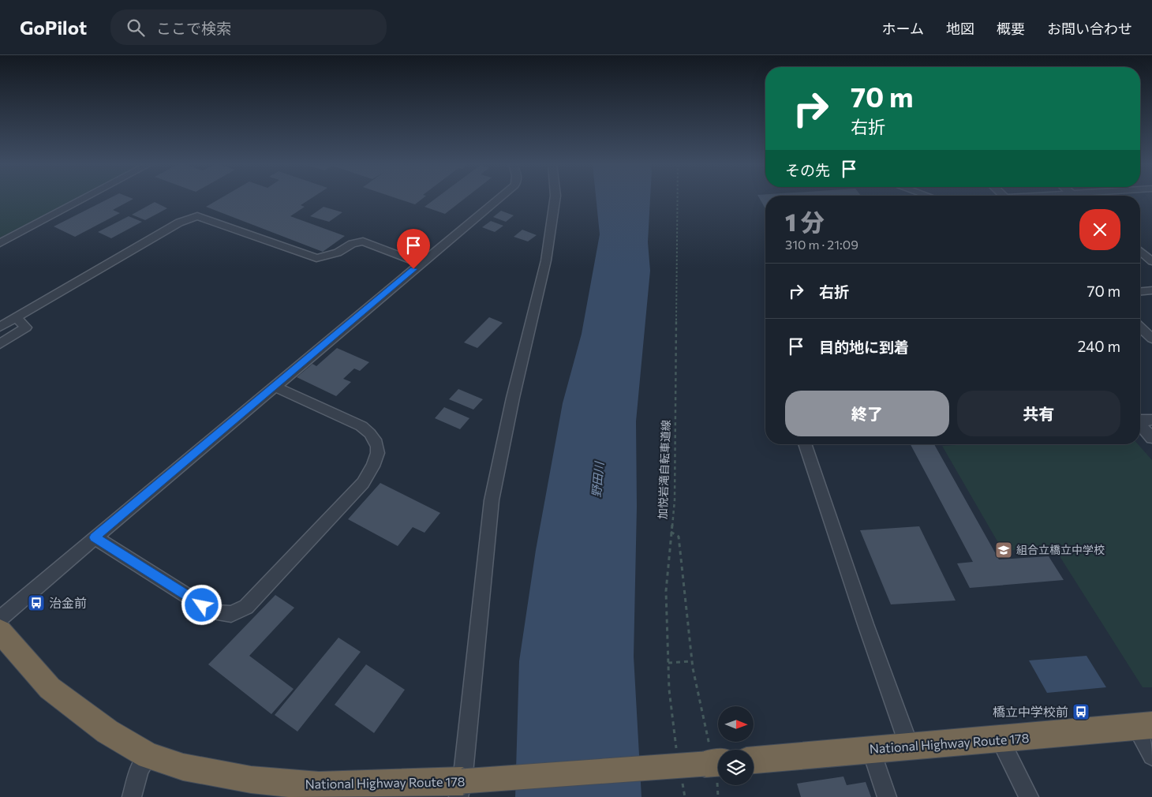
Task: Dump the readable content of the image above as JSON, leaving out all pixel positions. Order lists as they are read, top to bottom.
{
  "streets": {
    "highway": ["National Highway Route 178"],
    "path": ["加悦岩滝自転車道線"]
  },
  "water": ["野田川"],
  "places": {
    "school or university": ["組合立橋立中学校"],
    "bus stop": ["治金前", "橋立中学校前"]
  },
  "north": "right",
  "page": {
    "header": "GoPilot",
    "search": "ここで検索",
    "nav": [
      "ホーム",
      "地図",
      "概要",
      "お問い合わせ"
    ],
    "turn": ["70 m", "右折"],
    "then": "その先",
    "heading": ["1 分", "310 m · 21:09"],
    "list": [
      {
        "name": "右折",
        "value": "70 m"
      },
      {
        "name": "目的地に到着",
        "value": "240 m"
      }
    ],
    "buttons": ["終了", "共有"]
  }
}
